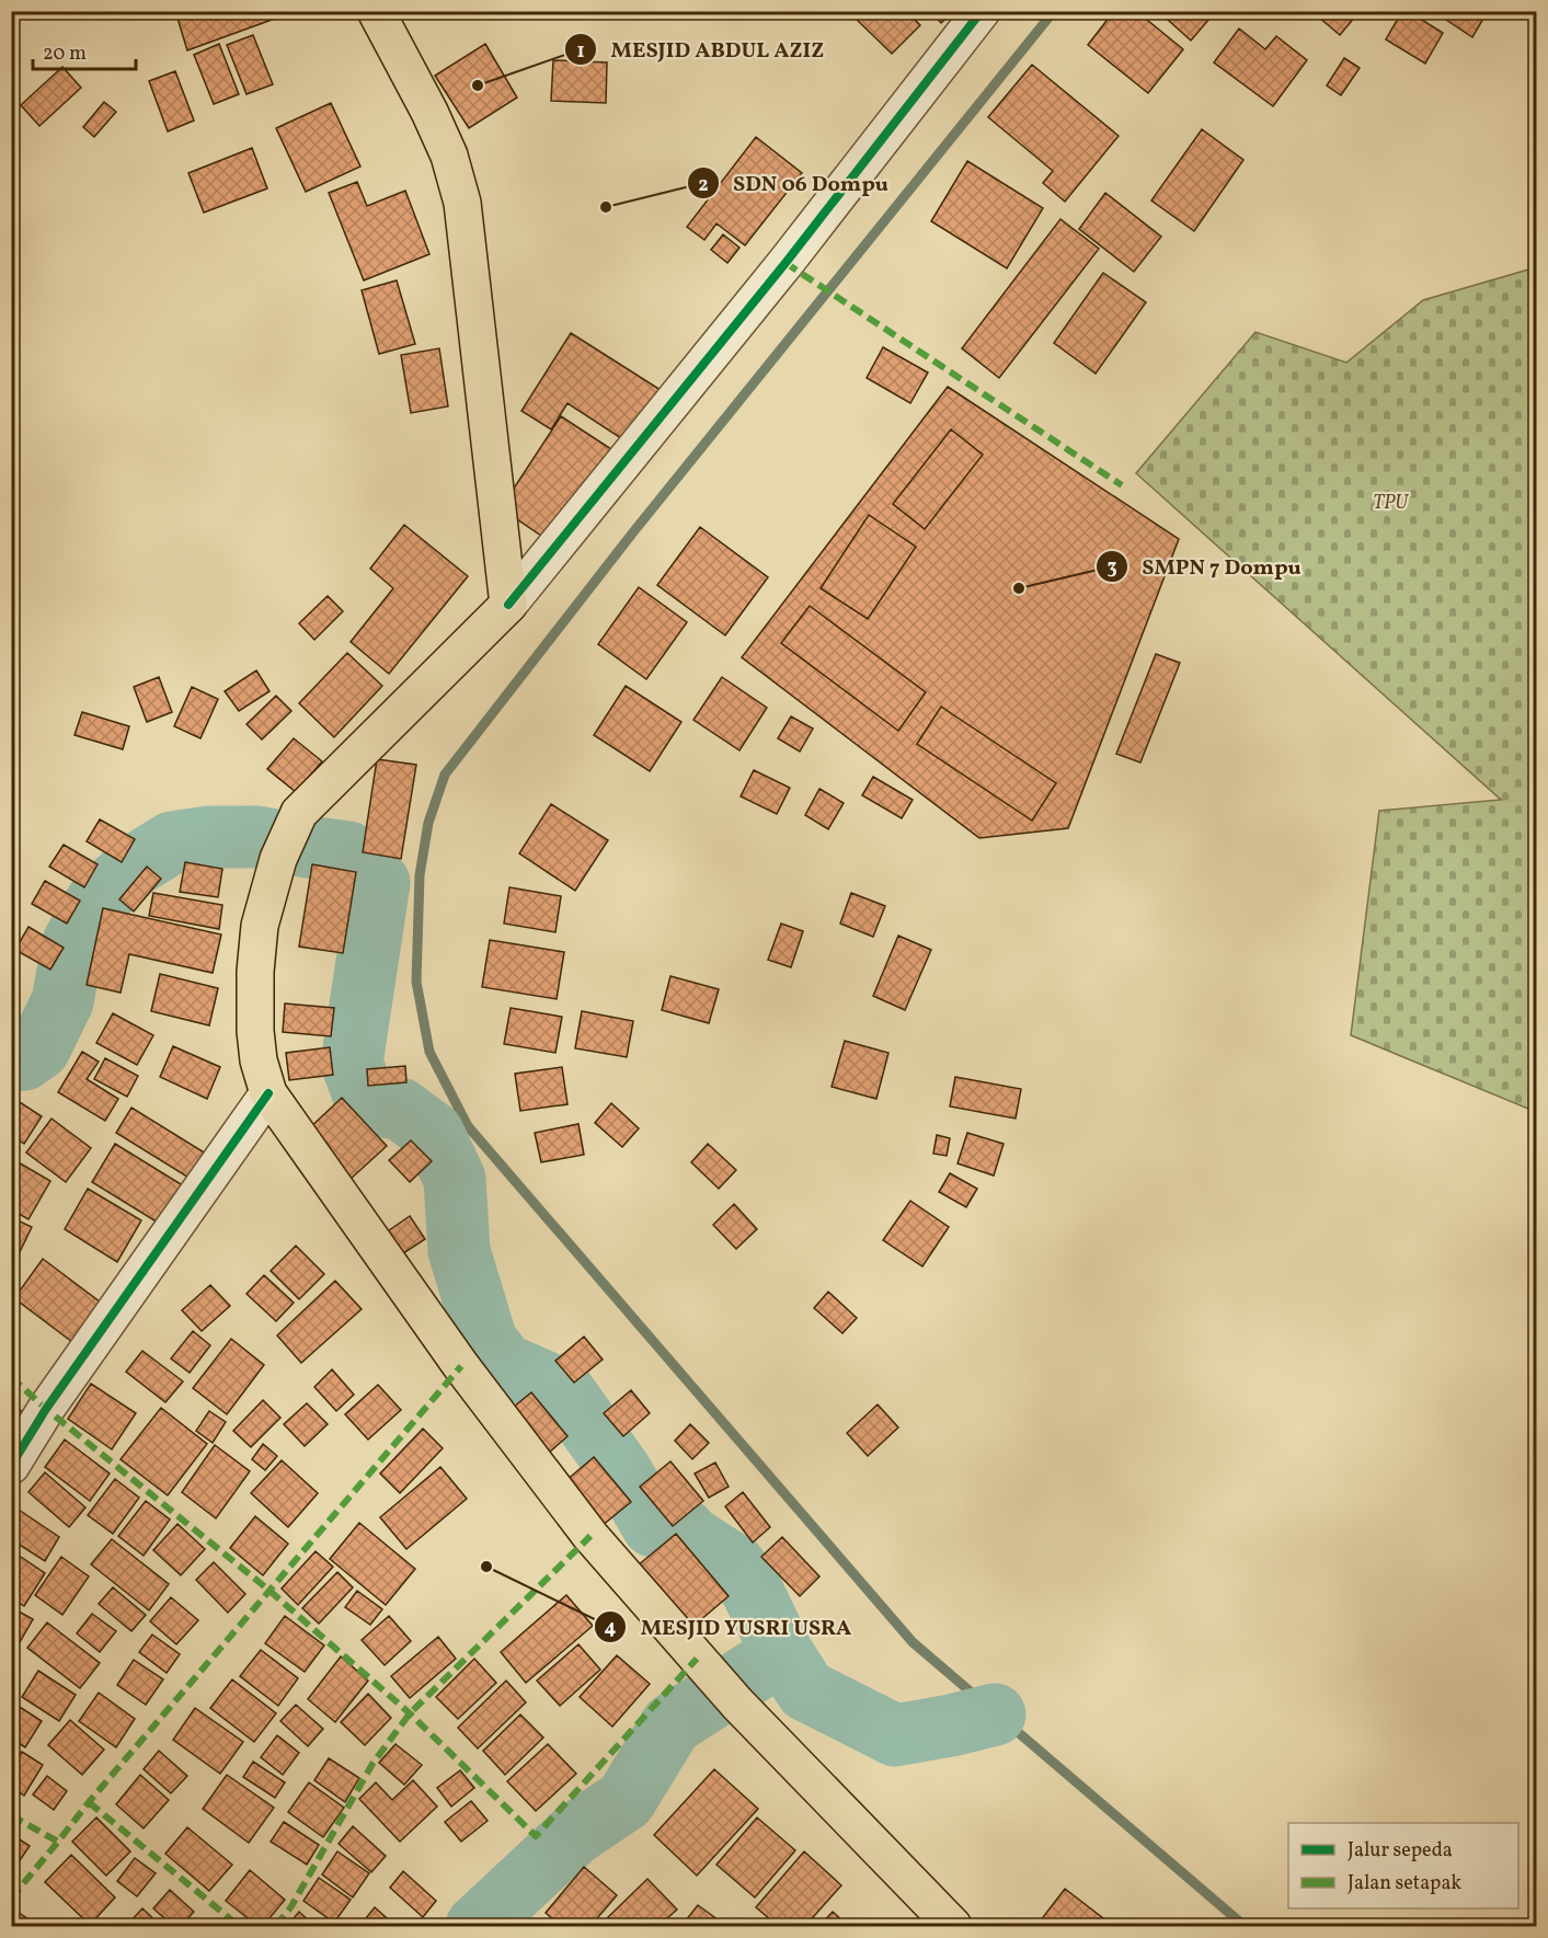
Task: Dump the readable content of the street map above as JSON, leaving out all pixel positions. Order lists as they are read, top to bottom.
{
  "parks": ["TPU"],
  "places": [
    "MESJID ABDUL AZIZ",
    "SDN 06 Dompu",
    "SMPN 7 Dompu",
    "MESJID YUSRI USRA"
  ],
  "legend": ["Jalur sepeda", "Jalan setapak"],
  "scale_bar": "20 m"
}
